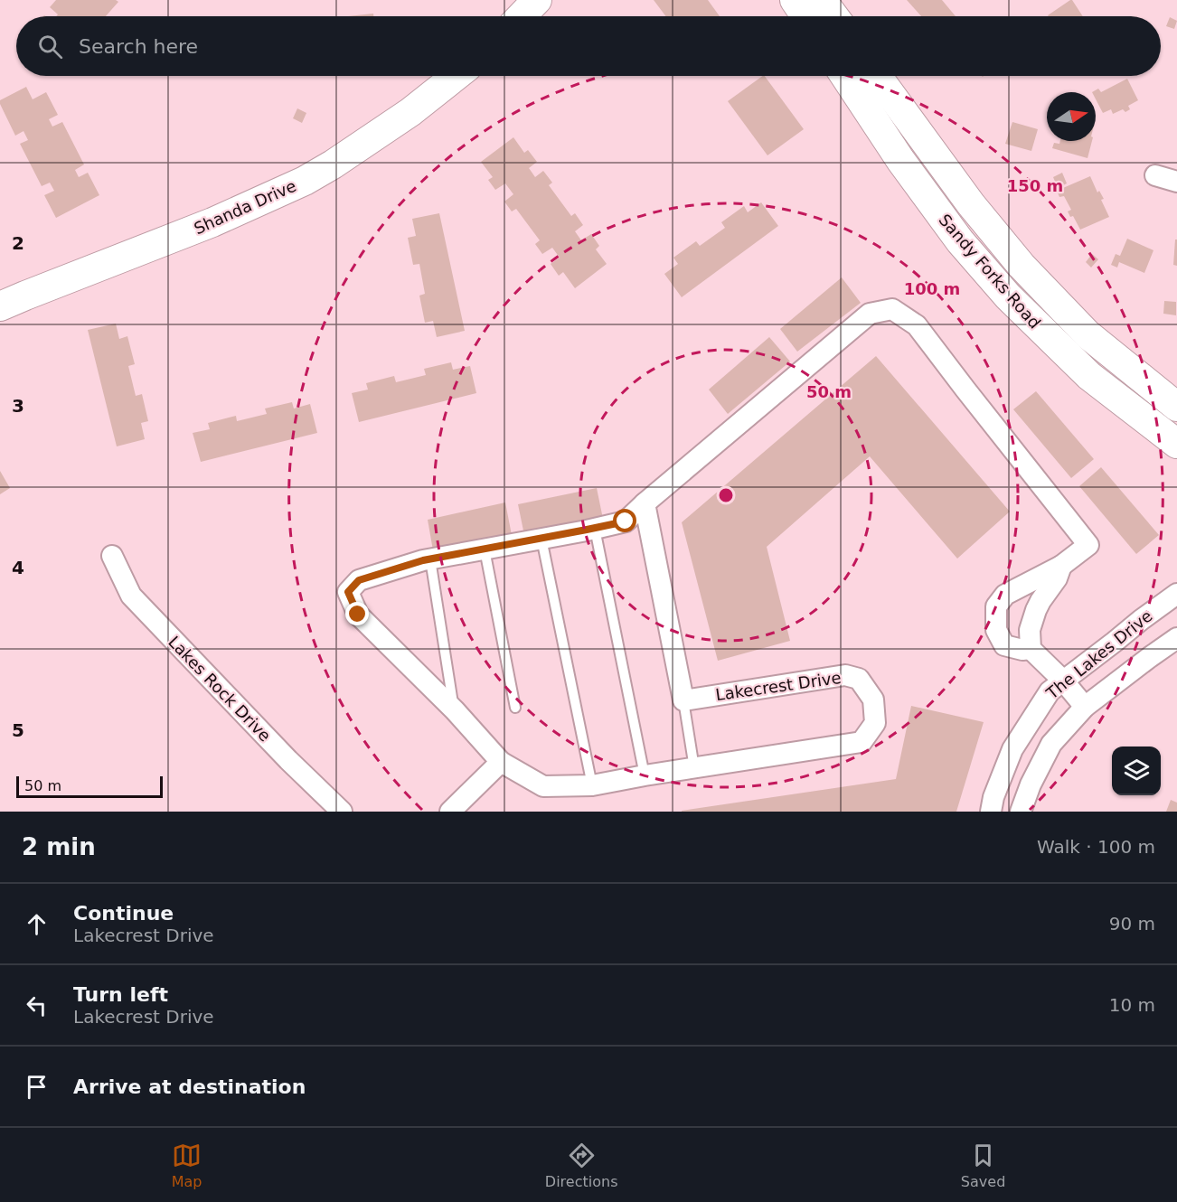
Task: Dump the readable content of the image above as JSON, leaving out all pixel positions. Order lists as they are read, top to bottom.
{
  "streets": {
    "street": [
      "Shanda Drive",
      "Sandy Forks Road",
      "The Lakes Drive",
      "Lakecrest Drive",
      "Lakes Rock Drive"
    ]
  },
  "scale_bar": "50 m",
  "north": "right",
  "page": {
    "search": "Search here",
    "scale": "50 m",
    "heading": ["2 min", "Walk · 100 m"],
    "list": [
      ["Continue", "Lakecrest Drive", "90 m"],
      ["Turn left", "Lakecrest Drive", "10 m"],
      "Arrive at destination"
    ],
    "nav": ["Map", "Directions", "Saved"]
  },
  "grid": {
    "rows": [
      "2",
      "3",
      "4",
      "5"
    ]
  },
  "rings": ["150 m", "100 m", "50 m"]
}
